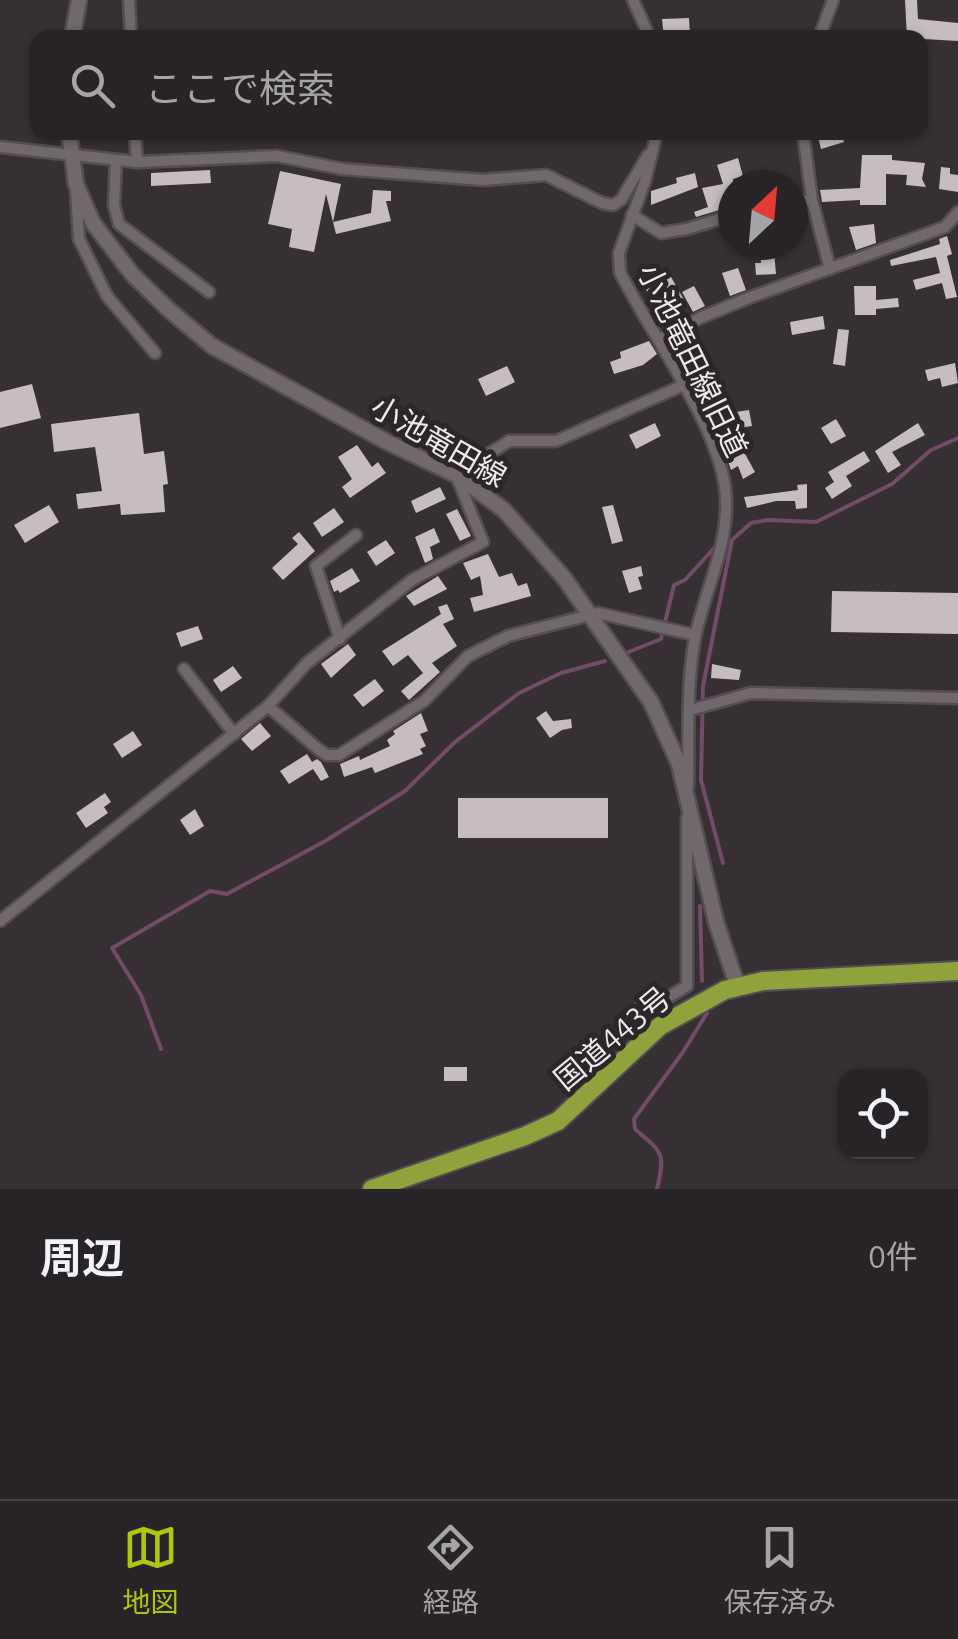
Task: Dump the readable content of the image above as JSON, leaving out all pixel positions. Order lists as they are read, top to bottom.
{
  "streets": {
    "highway": ["国道443号"],
    "main road": ["小池竜田線"],
    "street": ["小池竜田線旧道"]
  },
  "crossings": [
    ["小池竜田線旧道", "小池竜田線"],
    ["小池竜田線", "国道443号"]
  ],
  "north": "top right",
  "page": {
    "search": "ここで検索",
    "heading": ["周辺", "0件"],
    "nav": ["地図", "経路", "保存済み"]
  }
}
